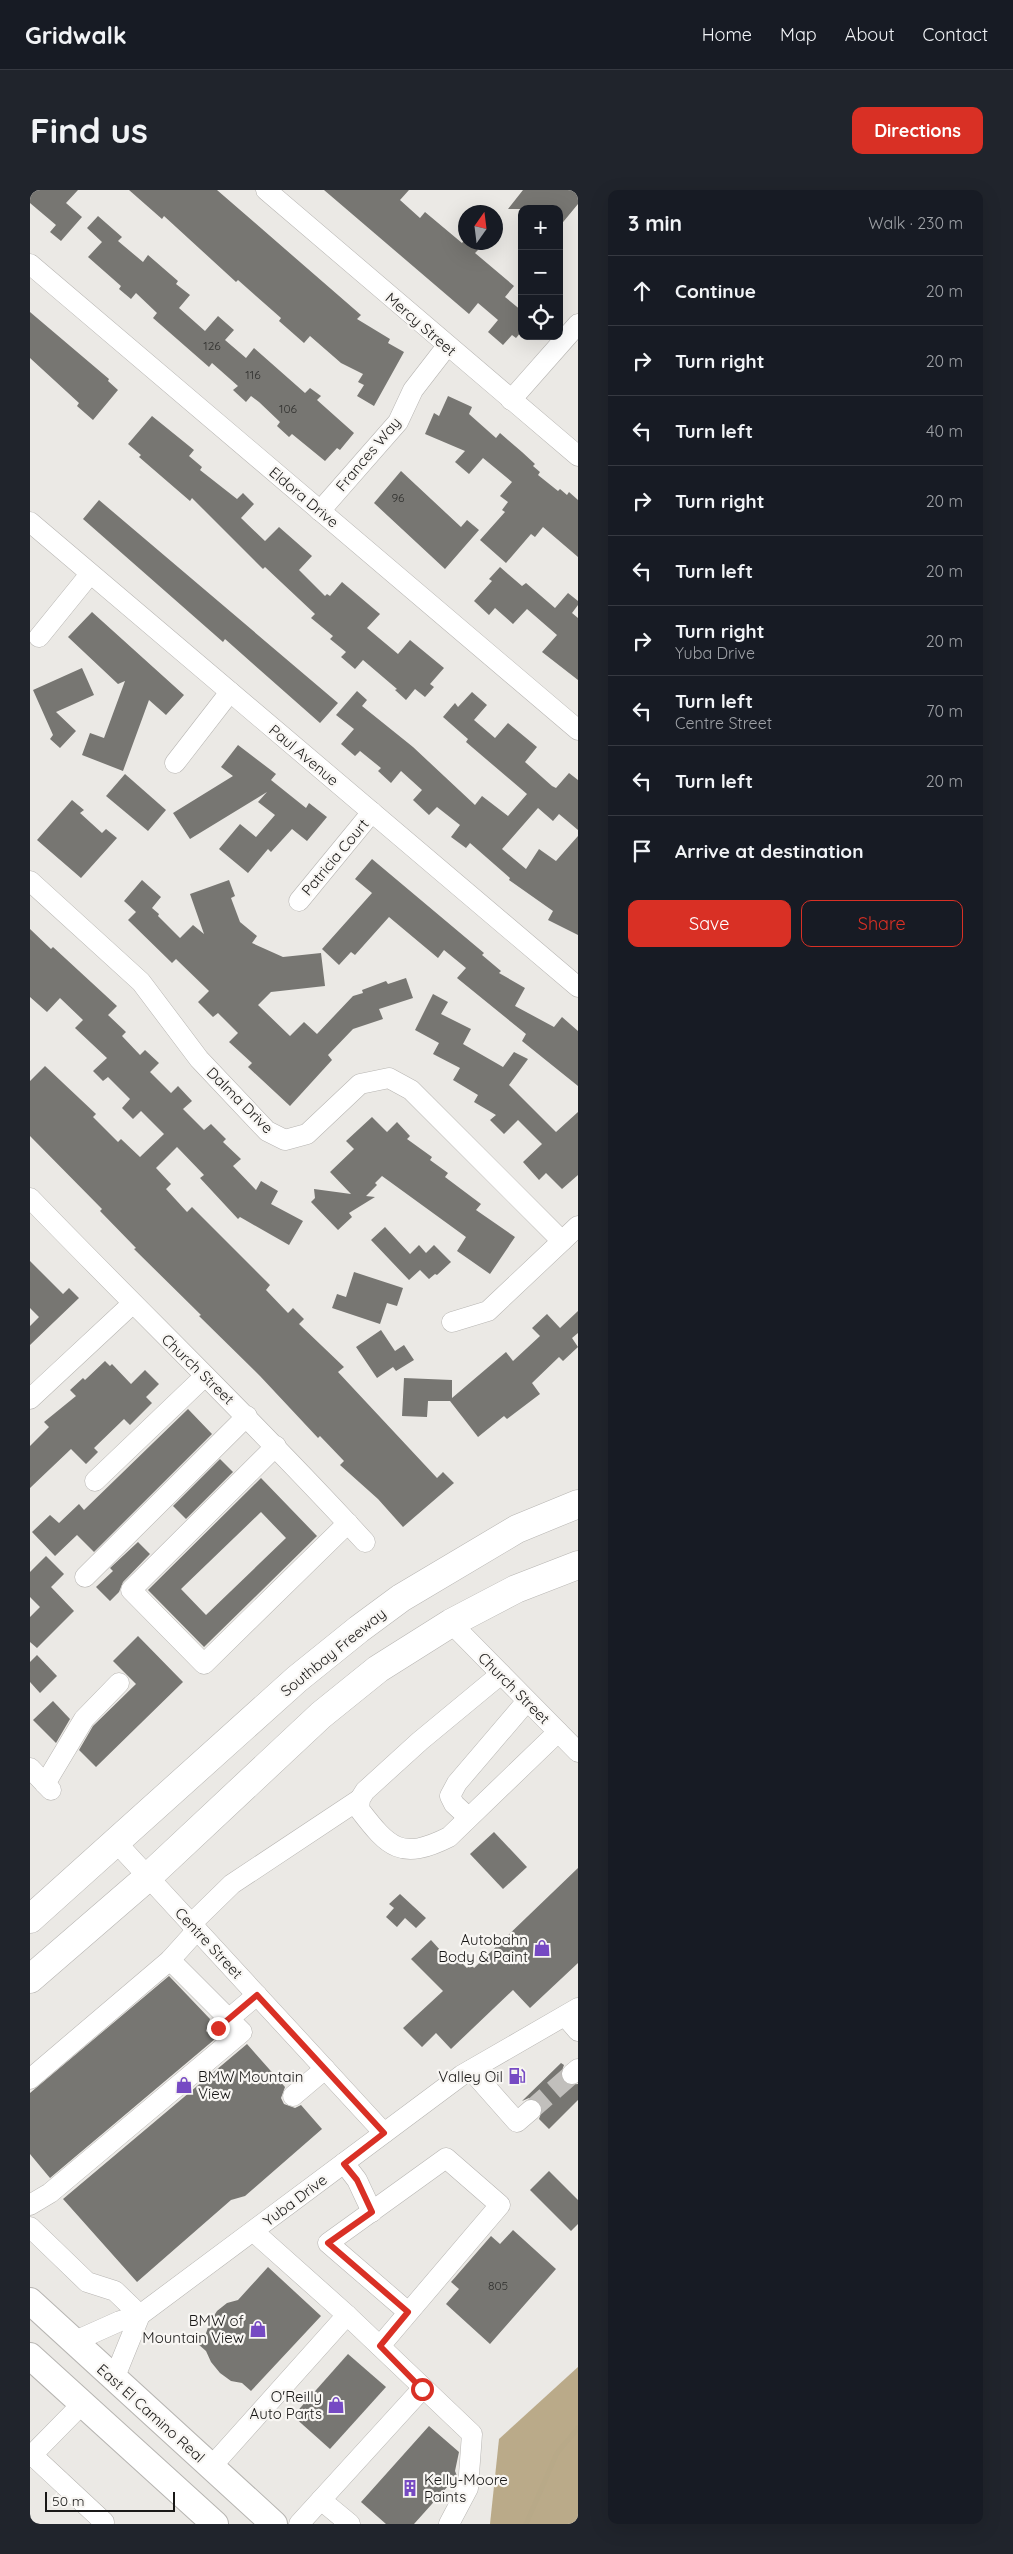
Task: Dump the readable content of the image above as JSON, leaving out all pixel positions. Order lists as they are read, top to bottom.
{
  "streets": {
    "highway": ["Southbay Freeway"],
    "main road": ["East El Camino Real"],
    "street": [
      "Mercy Street",
      "Frances Way",
      "Eldora Drive",
      "Paul Avenue",
      "Patricia Court",
      "Dalma Drive",
      "Church Street",
      "Centre Street",
      "Yuba Drive"
    ]
  },
  "crossings": [
    ["Mercy Street", "Frances Way"],
    ["Frances Way", "Eldora Drive"],
    ["Paul Avenue", "Patricia Court"],
    ["Southbay Freeway", "Centre Street"],
    ["Centre Street", "Yuba Drive"],
    ["Yuba Drive", "East El Camino Real"]
  ],
  "places": {
    "shop": [
      "Autobahn Body & Paint",
      "BMW Mountain View",
      "BMW of Mountain View",
      "O'Reilly Auto Parts"
    ],
    "fuel station": ["Valley Oil"],
    "building": ["Kelly-Moore Paints"]
  },
  "house_numbers": [
    "126",
    "116",
    "106",
    "96",
    "805"
  ],
  "scale_bar": "50 m",
  "north": "top",
  "page": {
    "header": "Gridwalk",
    "nav": [
      "Home",
      "Map",
      "About",
      "Contact"
    ],
    "buttons": [
      "Directions",
      ["Save", "Share"]
    ],
    "title": "Find us",
    "heading": ["3 min", "Walk · 230 m"],
    "map_buttons": ["+", "−"],
    "list": [
      ["Continue", "20 m"],
      ["Turn right", "20 m"],
      ["Turn left", "40 m"],
      ["Turn right", "20 m"],
      ["Turn left", "20 m"],
      ["Turn right", "Yuba Drive", "20 m"],
      ["Turn left", "Centre Street", "70 m"],
      ["Turn left", "20 m"],
      "Arrive at destination"
    ],
    "scale": "50 m"
  }
}
